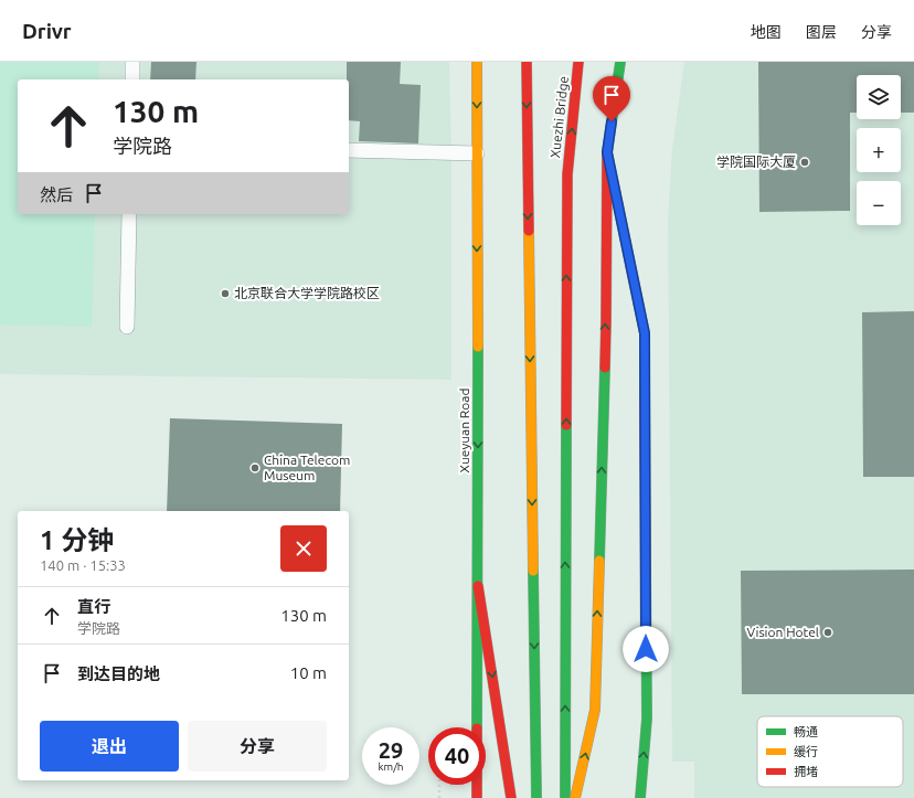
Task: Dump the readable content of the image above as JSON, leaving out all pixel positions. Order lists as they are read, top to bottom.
{
  "streets": {
    "main road": ["Xuezhi Bridge", "Xueyuan Road"]
  },
  "places": [
    "学院国际大厦",
    "北京联合大学学院路校区",
    "China Telecom Museum",
    "Vision Hotel"
  ],
  "legend": ["畅通", "缓行", "拥堵"],
  "page": {
    "header": "Drivr",
    "nav": ["地图", "图层", "分享"],
    "map_buttons": ["+", "−"],
    "turn": ["130 m", "学院路"],
    "then": "然后",
    "heading": ["1 分钟", "140 m · 15:33"],
    "list": [
      {
        "name": "直行",
        "note": "学院路",
        "value": "130 m"
      },
      {
        "name": "到达目的地",
        "value": "10 m"
      }
    ],
    "buttons": ["退出", "分享"],
    "speed": "29 km/h",
    "limit": "40"
  }
}
